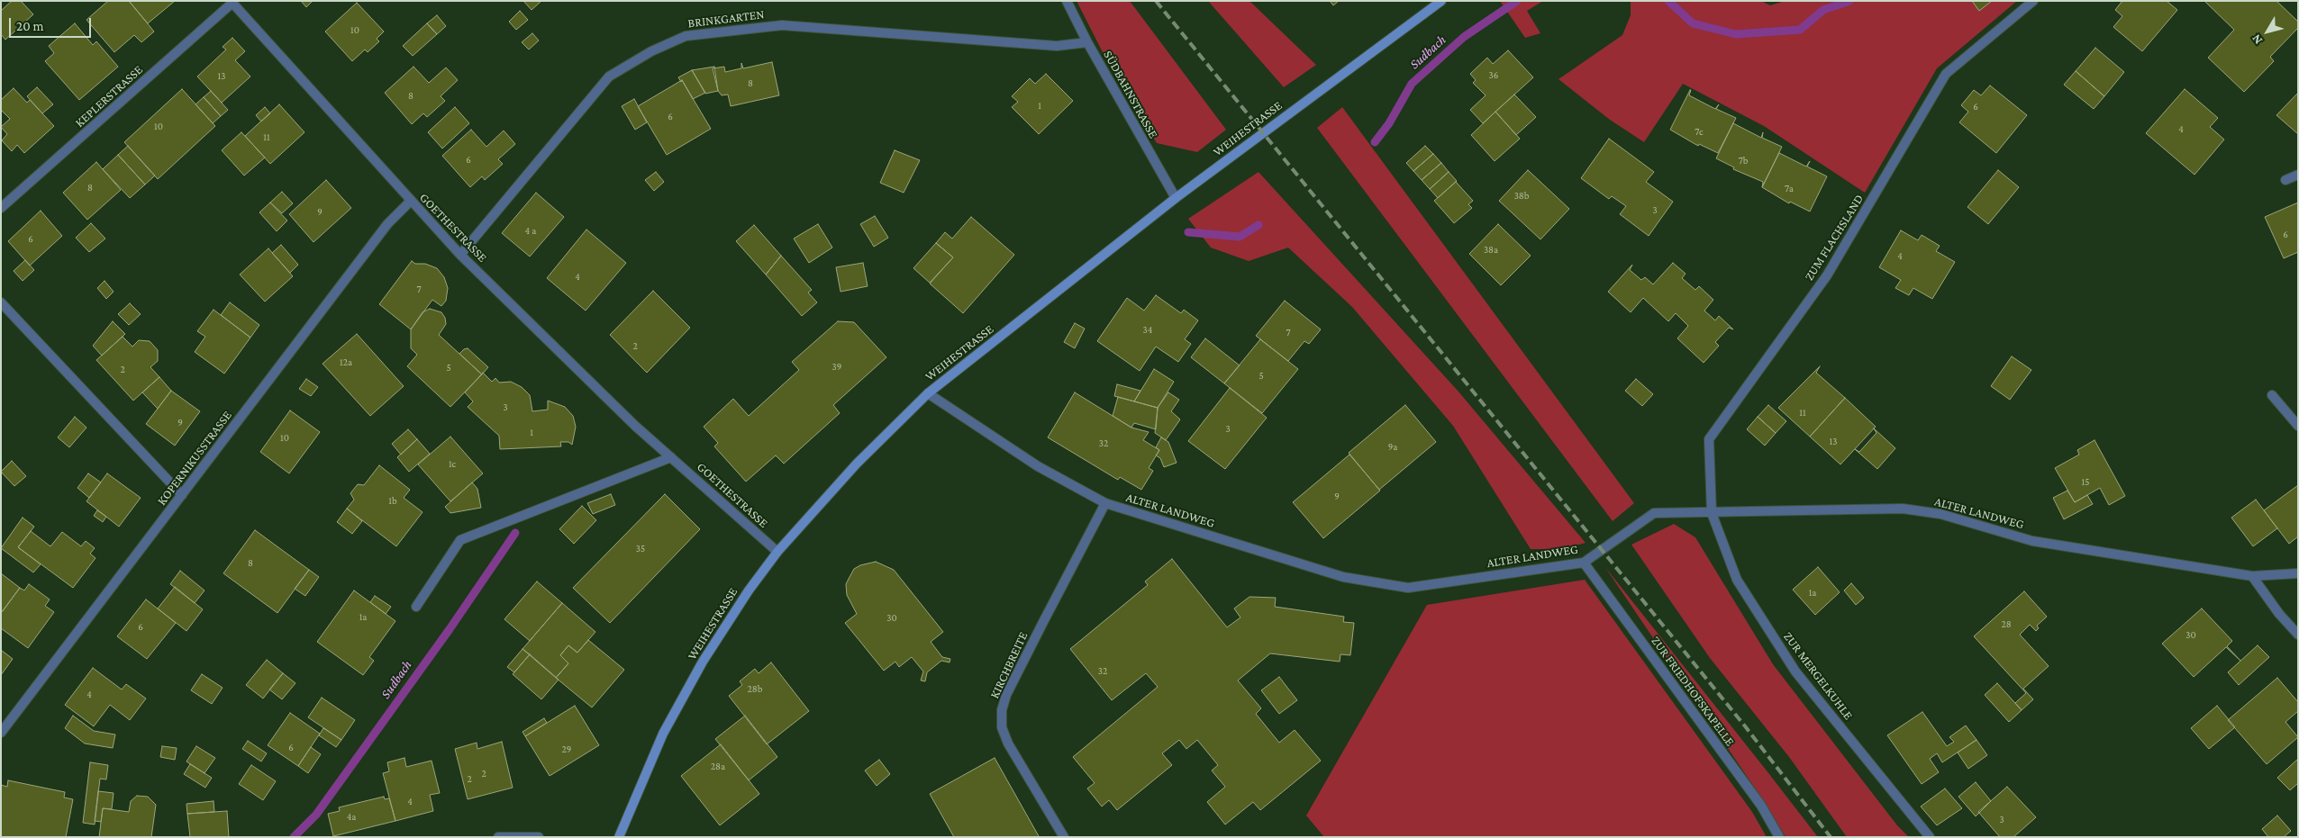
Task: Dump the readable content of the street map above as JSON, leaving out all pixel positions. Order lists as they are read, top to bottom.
{
  "streets": {
    "main road": ["WEIHESTRASSE"],
    "street": [
      "BRINKGARTEN",
      "SÜDBAHNSTRASSE",
      "KEPLERSTRASSE",
      "GOETHESTRASSE",
      "ZUM FLACHSLAND",
      "KOPERNIKUSSTRASSE",
      "ALTER LANDWEG",
      "KIRCHBREITE",
      "ZUR MERGELKUHLE",
      "ZUR FRIEDHOFSKAPELLE"
    ]
  },
  "crossings": [
    ["BRINKGARTEN", "SÜDBAHNSTRASSE"],
    ["BRINKGARTEN", "GOETHESTRASSE"],
    ["SÜDBAHNSTRASSE", "WEIHESTRASSE"],
    ["KEPLERSTRASSE", "GOETHESTRASSE"],
    ["WEIHESTRASSE", "GOETHESTRASSE"],
    ["WEIHESTRASSE", "ALTER LANDWEG"],
    ["GOETHESTRASSE", "KOPERNIKUSSTRASSE"],
    ["ZUM FLACHSLAND", "ALTER LANDWEG"],
    ["ZUM FLACHSLAND", "ZUR MERGELKUHLE"],
    ["ALTER LANDWEG", "KIRCHBREITE"],
    ["ALTER LANDWEG", "ZUR MERGELKUHLE"],
    ["ALTER LANDWEG", "ZUR FRIEDHOFSKAPELLE"]
  ],
  "water": ["Sudbach"],
  "house_numbers": [
    "10",
    "36",
    "13",
    "8",
    "8",
    "1",
    "6",
    "6",
    "10",
    "4",
    "7c",
    "11",
    "6",
    "7b",
    "8",
    "7a",
    "38b",
    "3",
    "9",
    "4 a",
    "6",
    "6",
    "38a",
    "4",
    "4",
    "7",
    "34",
    "7",
    "2",
    "12a",
    "39",
    "5",
    "2",
    "5",
    "3",
    "11",
    "9",
    "3",
    "1",
    "10",
    "13",
    "32",
    "9a",
    "1c",
    "15",
    "9",
    "1b",
    "35",
    "8",
    "1a",
    "1a",
    "30",
    "28",
    "6",
    "30",
    "32",
    "28b",
    "4",
    "6",
    "29",
    "28a",
    "2",
    "2",
    "4",
    "4a",
    "3"
  ],
  "scale_bar": "20 m",
  "north": "bottom left"
}
